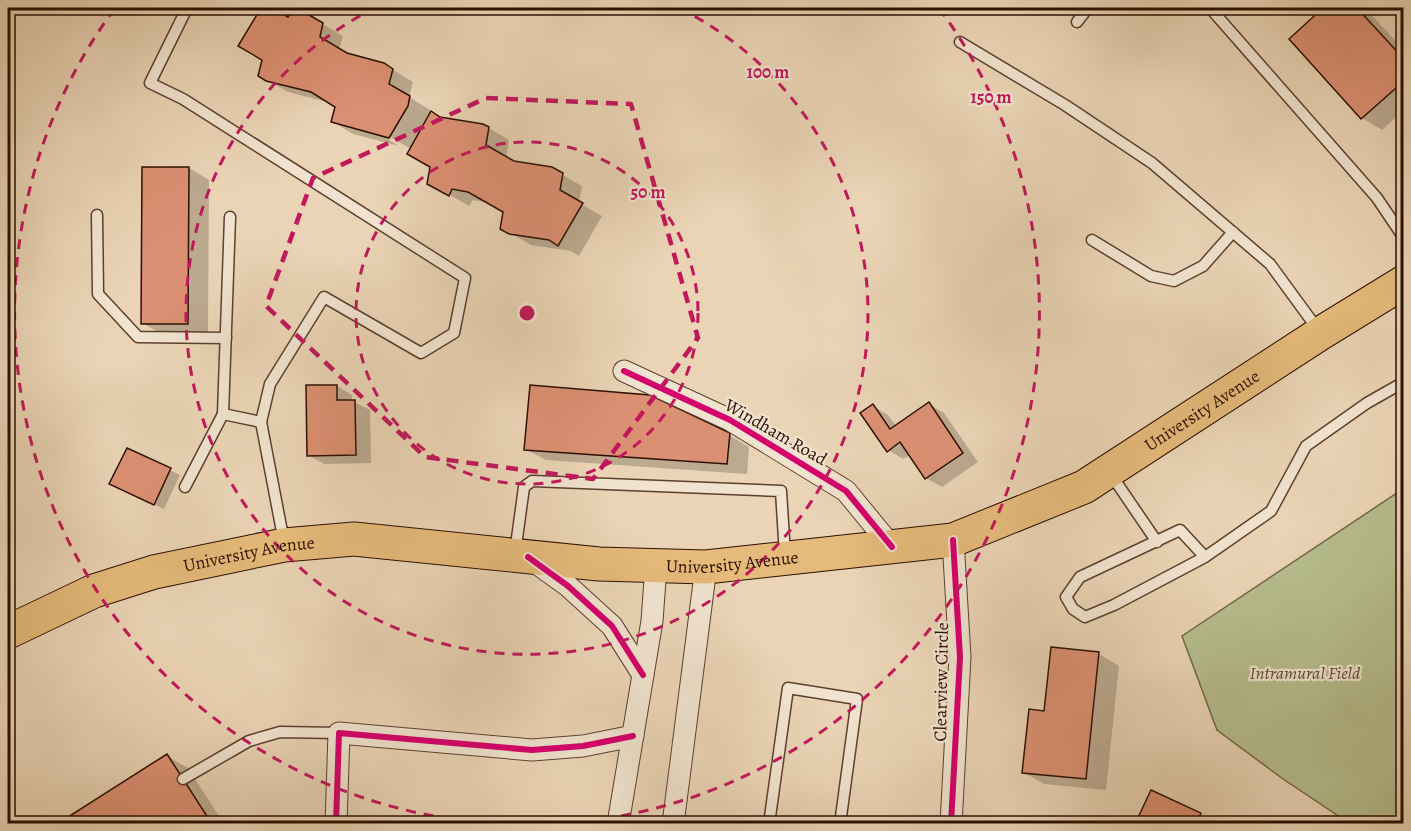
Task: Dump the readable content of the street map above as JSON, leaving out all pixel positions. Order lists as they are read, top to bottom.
{
  "streets": {
    "main road": ["University Avenue"],
    "street": ["Windham Road", "Clearview Circle"]
  },
  "crossings": [
    ["University Avenue", "Windham Road"],
    ["University Avenue", "Clearview Circle"]
  ],
  "parks": ["Intramural Field"],
  "rings": ["100 m", "150 m", "50 m"]
}
